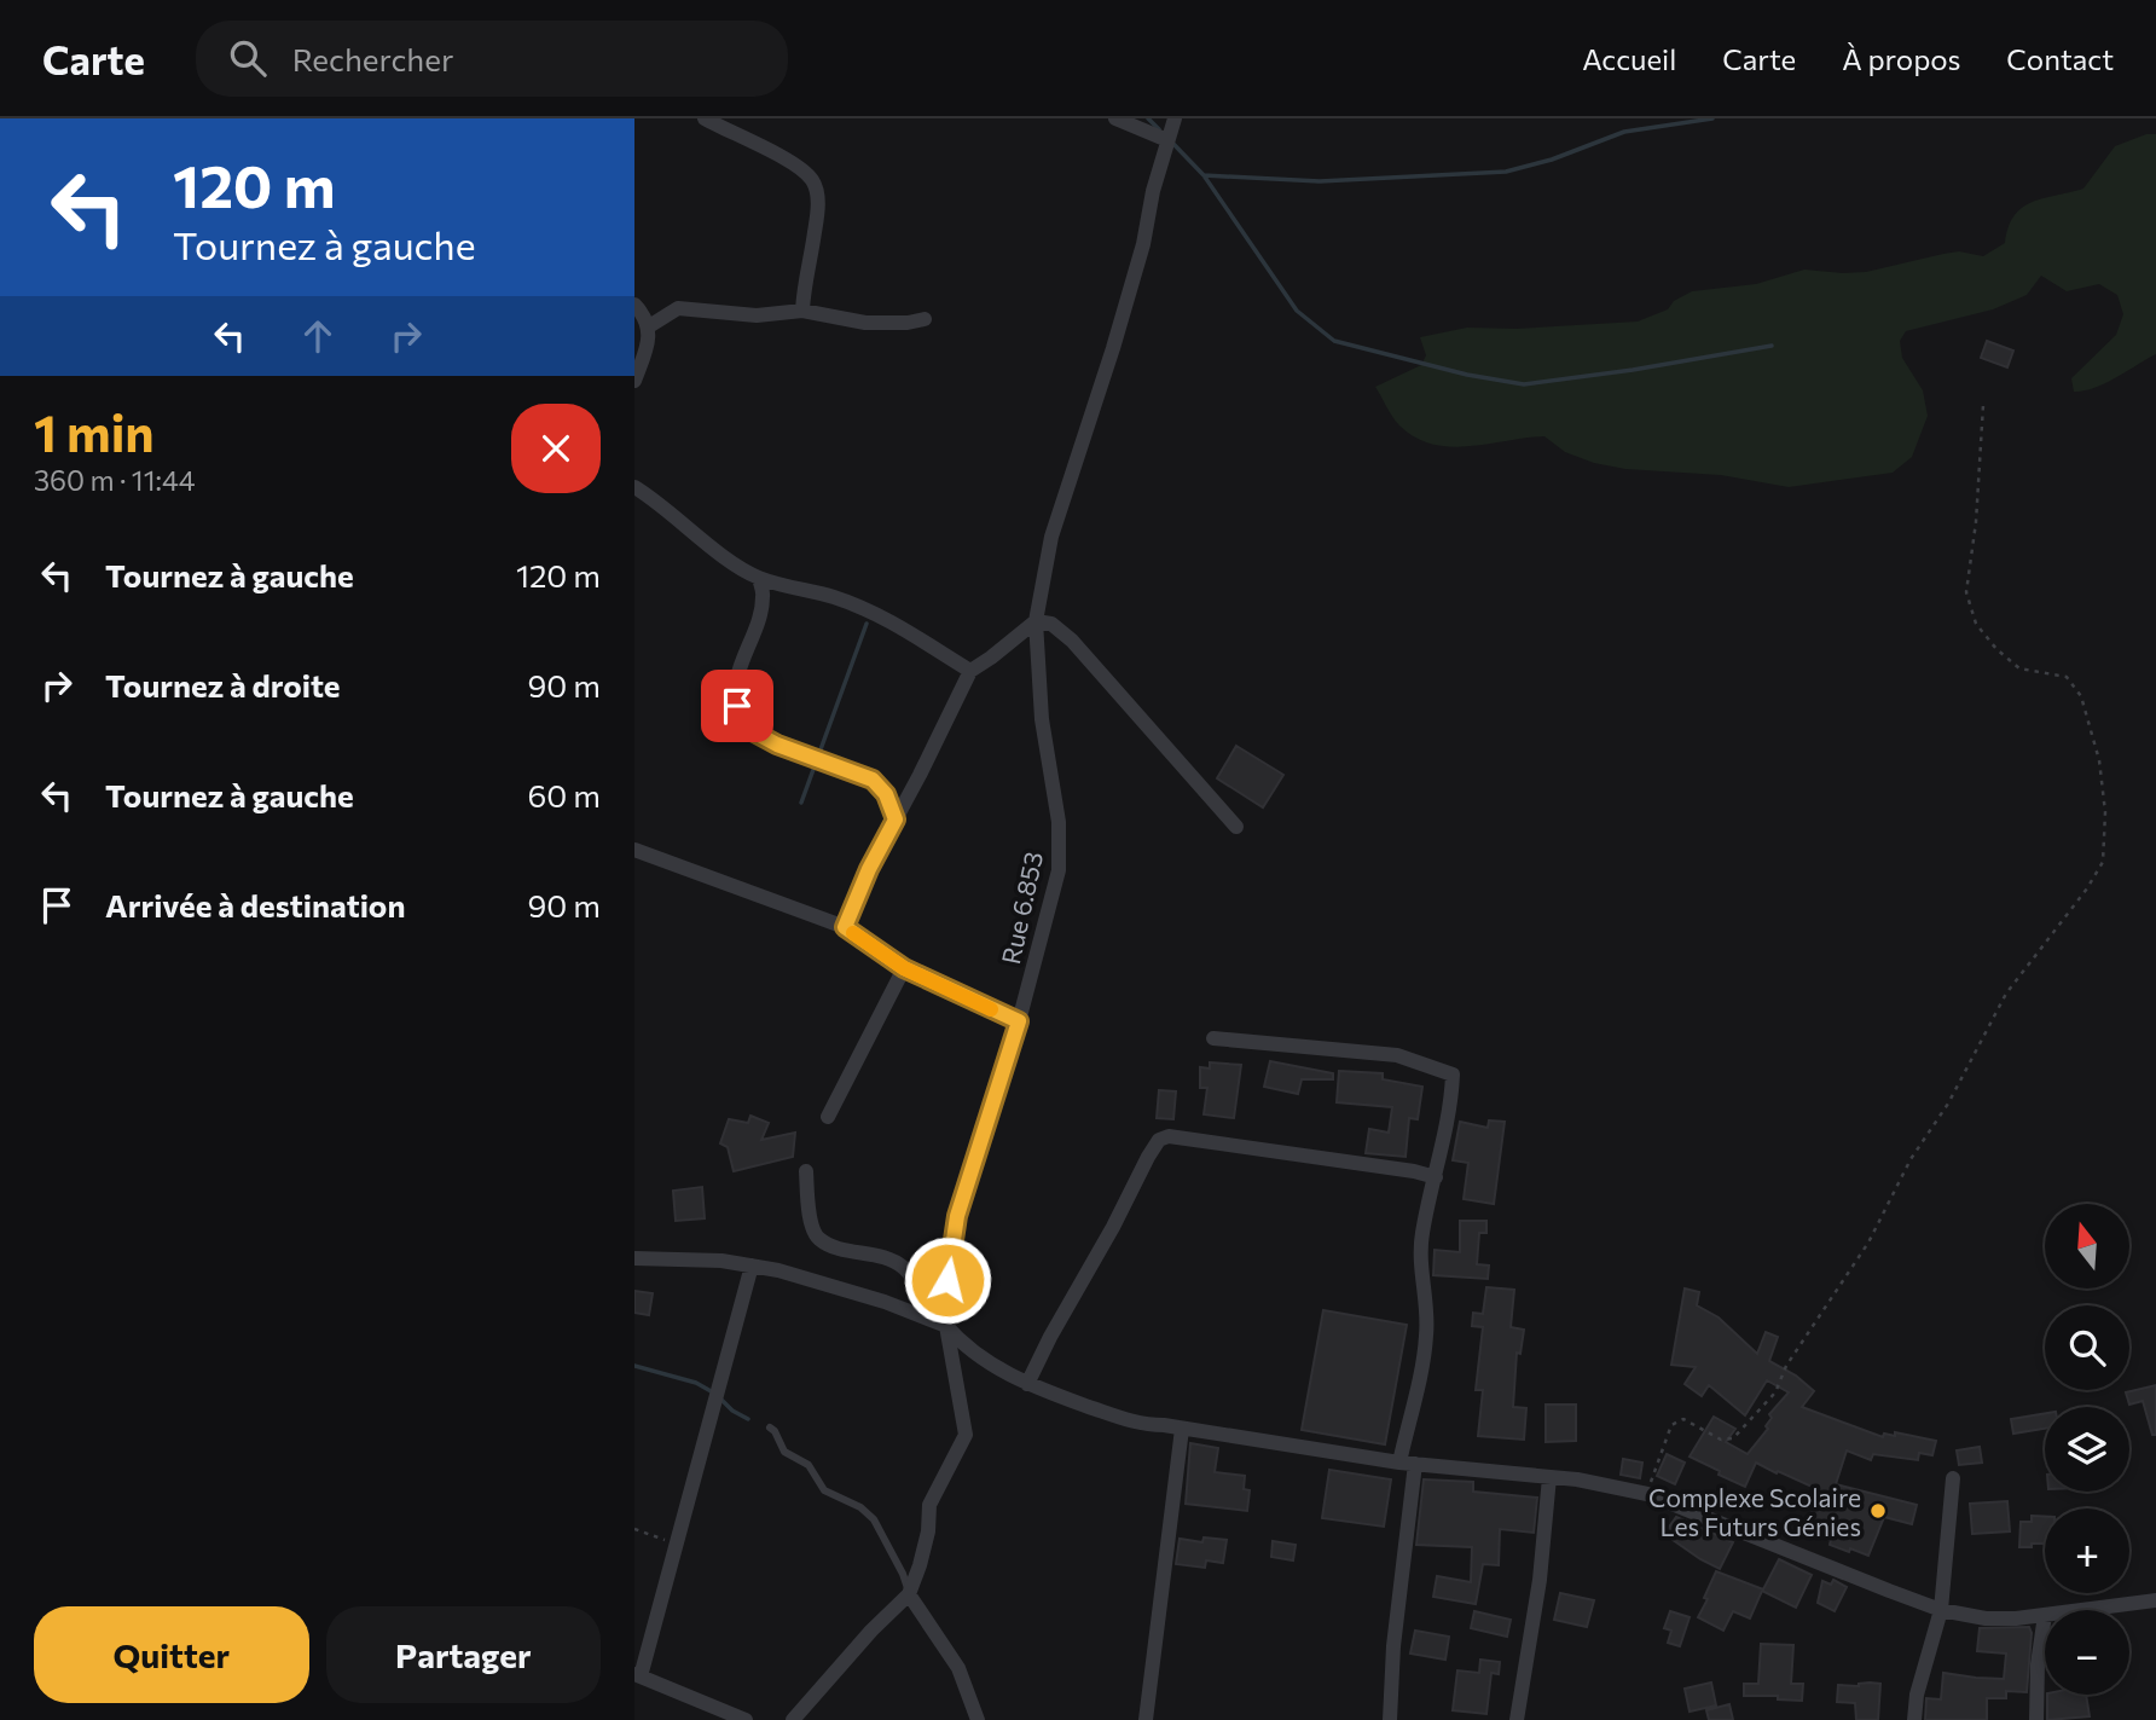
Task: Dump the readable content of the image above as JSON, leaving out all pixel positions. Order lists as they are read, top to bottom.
{
  "streets": {
    "street": ["Rue 6.853"]
  },
  "places": ["Complexe Scolaire Les Futurs Génies"],
  "north": "top",
  "page": {
    "header": "Carte",
    "search": "Rechercher",
    "nav": [
      "Accueil",
      "Carte",
      "À propos",
      "Contact"
    ],
    "turn": ["120 m", "Tournez à gauche"],
    "heading": ["1 min", "360 m · 11:44"],
    "list": [
      {
        "name": "Tournez à gauche",
        "value": "120 m"
      },
      {
        "name": "Tournez à droite",
        "value": "90 m"
      },
      {
        "name": "Tournez à gauche",
        "value": "60 m"
      },
      {
        "name": "Arrivée à destination",
        "value": "90 m"
      }
    ],
    "map_buttons": ["+", "−"],
    "buttons": ["Quitter", "Partager"]
  }
}
